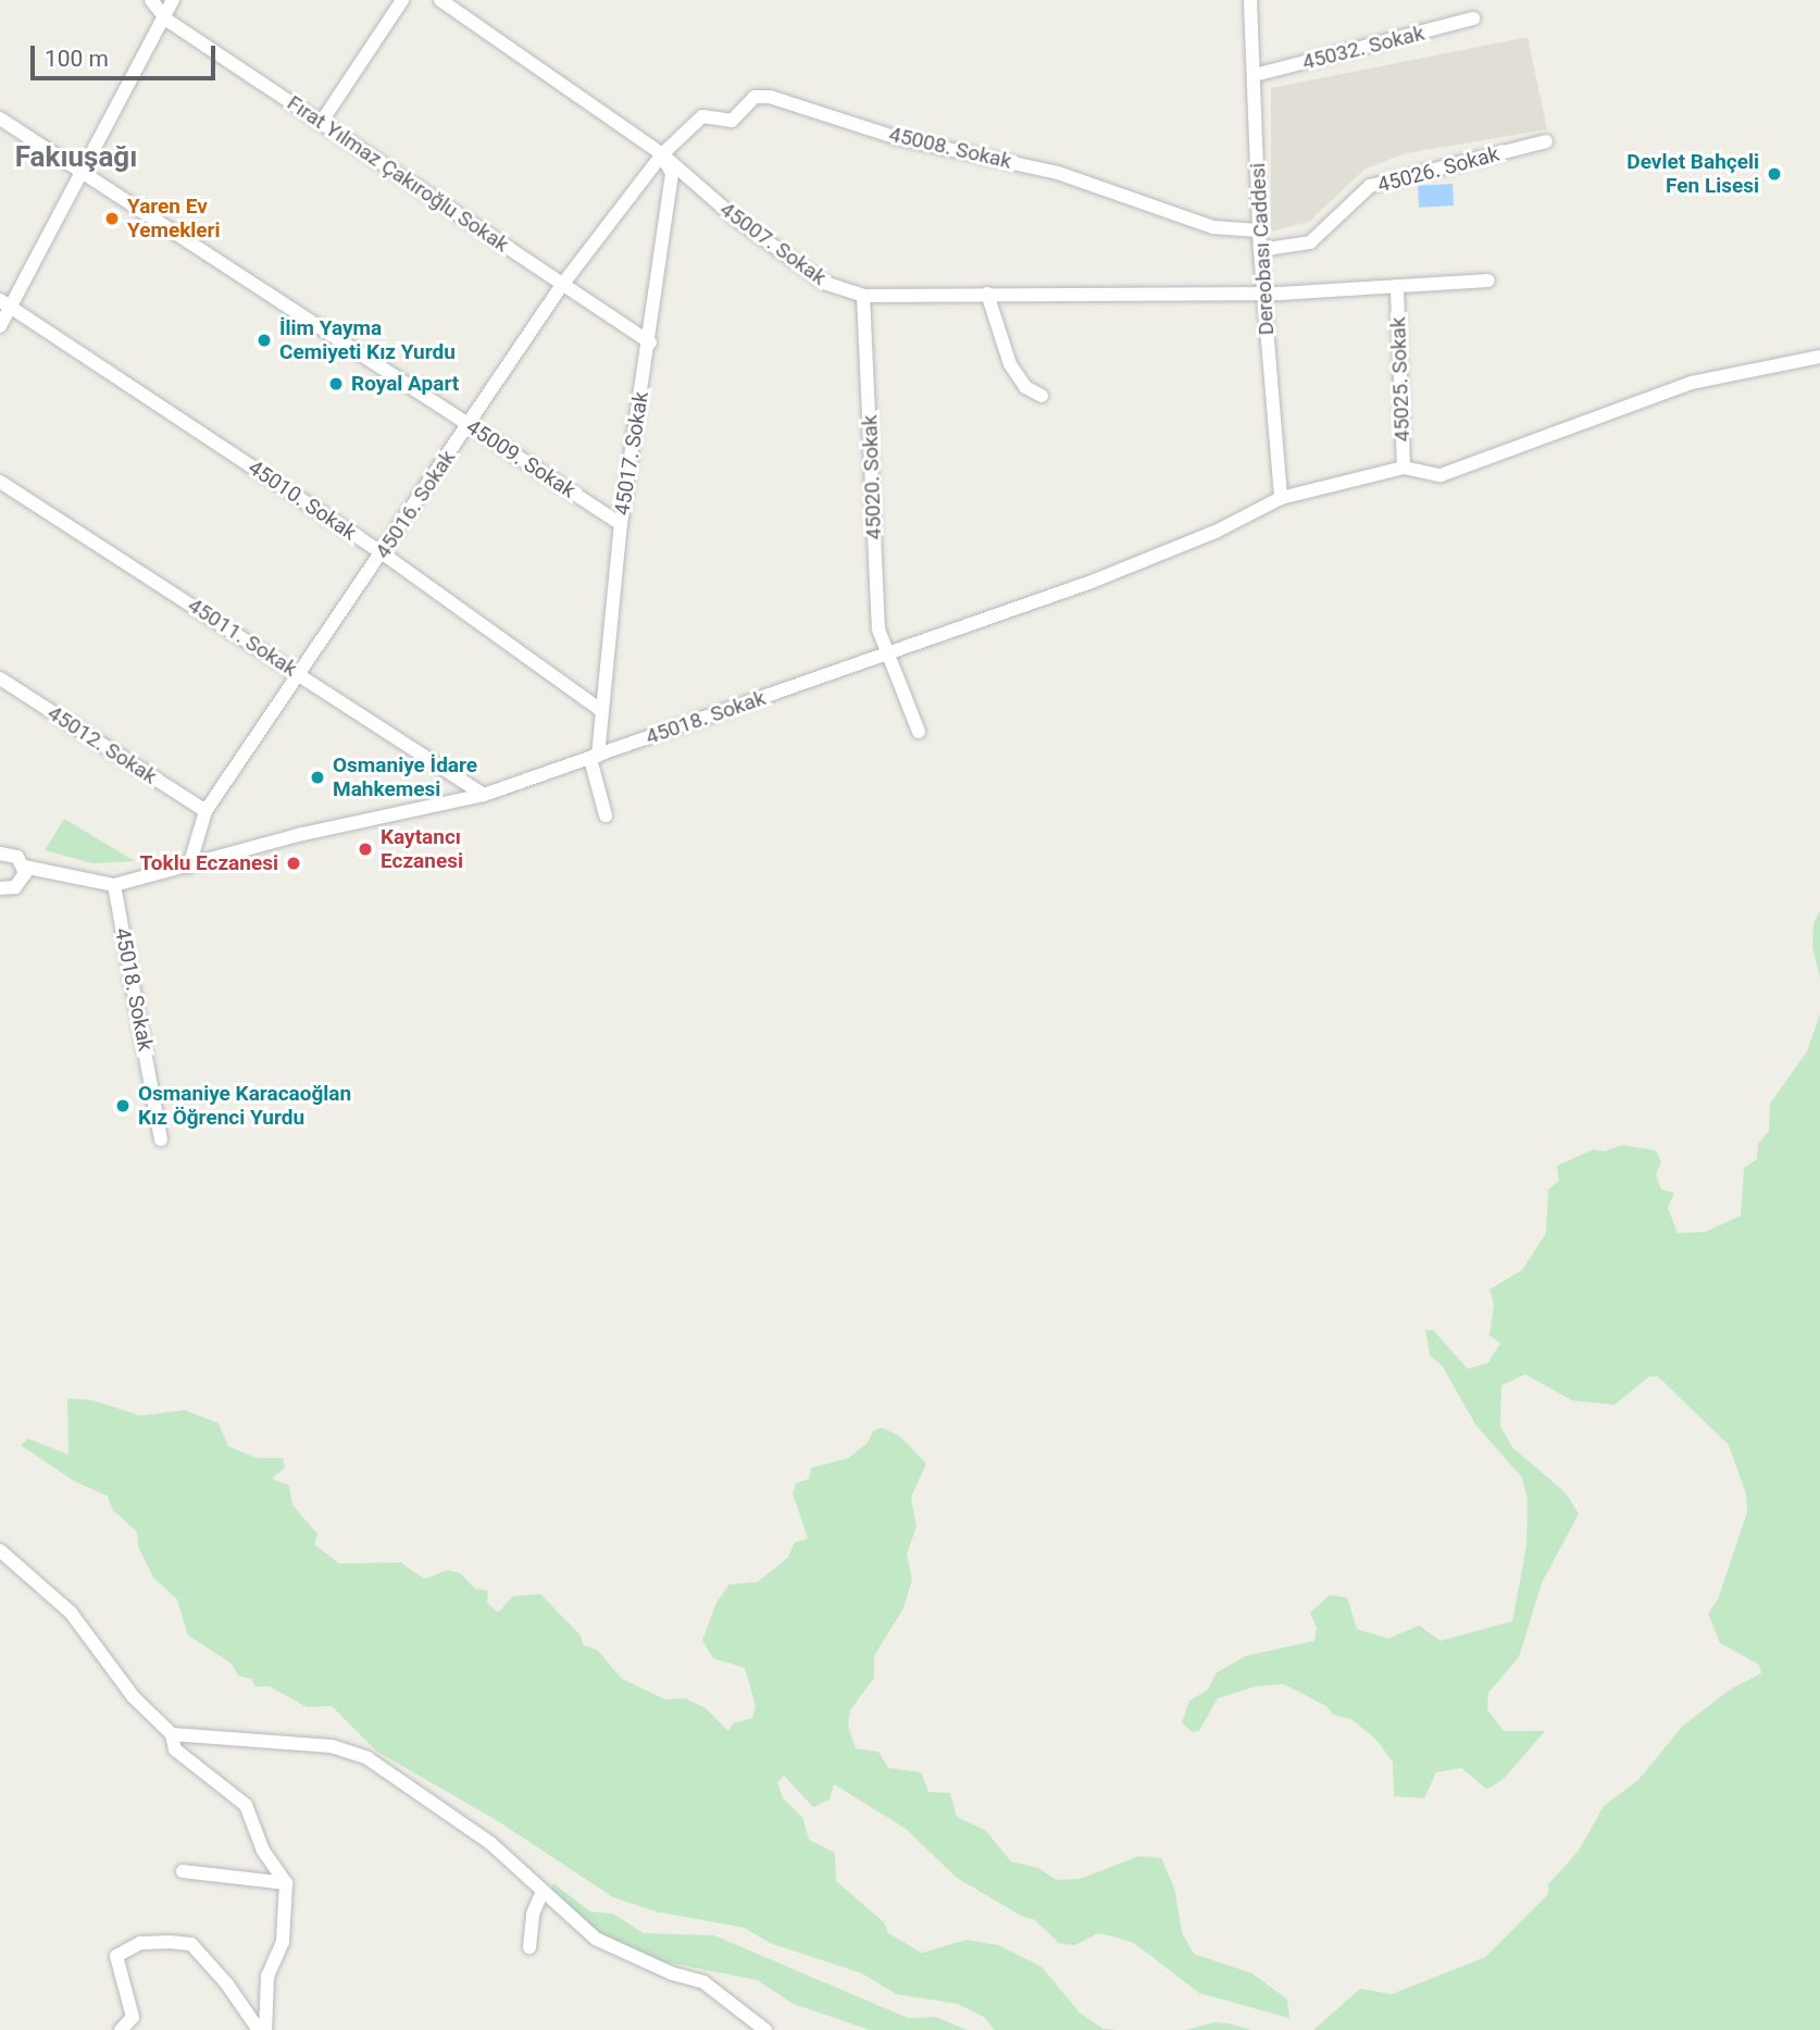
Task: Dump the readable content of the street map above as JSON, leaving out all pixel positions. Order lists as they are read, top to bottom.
{
  "streets": {
    "street": [
      "45032. Sokak",
      "45008. Sokak",
      "45026. Sokak",
      "Fırat Yılmaz Çakıroğlu Sokak",
      "45007. Sokak",
      "Dereobası Caddesi",
      "45025. Sokak",
      "45017. Sokak",
      "45009. Sokak",
      "45020. Sokak",
      "45010. Sokak",
      "45016. Sokak",
      "45011. Sokak",
      "45018. Sokak",
      "45012. Sokak"
    ]
  },
  "crossings": [
    ["45032. Sokak", "Dereobası Caddesi"],
    ["45008. Sokak", "45007. Sokak"],
    ["45008. Sokak", "Dereobası Caddesi"],
    ["45008. Sokak", "45017. Sokak"],
    ["45008. Sokak", "45016. Sokak"],
    ["45026. Sokak", "Dereobası Caddesi"],
    ["Fırat Yılmaz Çakıroğlu Sokak", "45017. Sokak"],
    ["Fırat Yılmaz Çakıroğlu Sokak", "45016. Sokak"],
    ["45007. Sokak", "Dereobası Caddesi"],
    ["45007. Sokak", "45025. Sokak"],
    ["45007. Sokak", "45017. Sokak"],
    ["45007. Sokak", "45020. Sokak"],
    ["45007. Sokak", "45016. Sokak"],
    ["Dereobası Caddesi", "45025. Sokak"],
    ["Dereobası Caddesi", "45018. Sokak"],
    ["45025. Sokak", "45018. Sokak"],
    ["45017. Sokak", "45009. Sokak"],
    ["45017. Sokak", "45010. Sokak"],
    ["45017. Sokak", "45016. Sokak"],
    ["45017. Sokak", "45018. Sokak"],
    ["45009. Sokak", "45016. Sokak"],
    ["45020. Sokak", "45018. Sokak"],
    ["45010. Sokak", "45016. Sokak"],
    ["45016. Sokak", "45011. Sokak"],
    ["45016. Sokak", "45018. Sokak"],
    ["45016. Sokak", "45012. Sokak"],
    ["45011. Sokak", "45018. Sokak"]
  ],
  "districts": ["Fakıuşağı"],
  "places": [
    "Devlet Bahçeli Fen Lisesi",
    "Yaren Ev Yemekleri",
    "İlim Yayma Cemiyeti Kız Yurdu",
    "Royal Apart",
    "Osmaniye İdare Mahkemesi",
    "Kaytancı Eczanesi",
    "Toklu Eczanesi",
    "Osmaniye Karacaoğlan Kız Öğrenci Yurdu"
  ],
  "scale_bar": "100 m"
}
